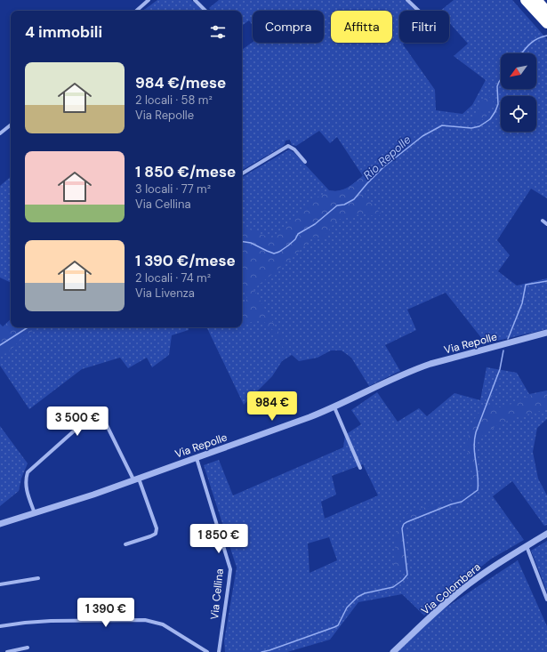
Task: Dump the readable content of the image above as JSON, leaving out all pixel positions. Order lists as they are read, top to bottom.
{
  "streets": {
    "street": ["Via Repolle", "Via Colombera", "Via Cellina"]
  },
  "crossings": [
    ["Via Repolle", "Via Cellina"]
  ],
  "water": ["Rio Repolle"],
  "north": "bottom left",
  "page": {
    "chip": ["Compra", "Affitta", "Filtri"],
    "heading": "4 immobili",
    "list": [
      {
        "name": "984 €/mese",
        "note": "2 locali · 58 m² · Via Repolle"
      },
      {
        "name": "1 850 €/mese",
        "note": "3 locali · 77 m² · Via Cellina"
      },
      {
        "name": "1 390 €/mese",
        "note": "2 locali · 74 m² · Via Livenza"
      }
    ],
    "price": [
      "984 €",
      "3 500 €",
      "1 850 €",
      "1 390 €"
    ]
  }
}
